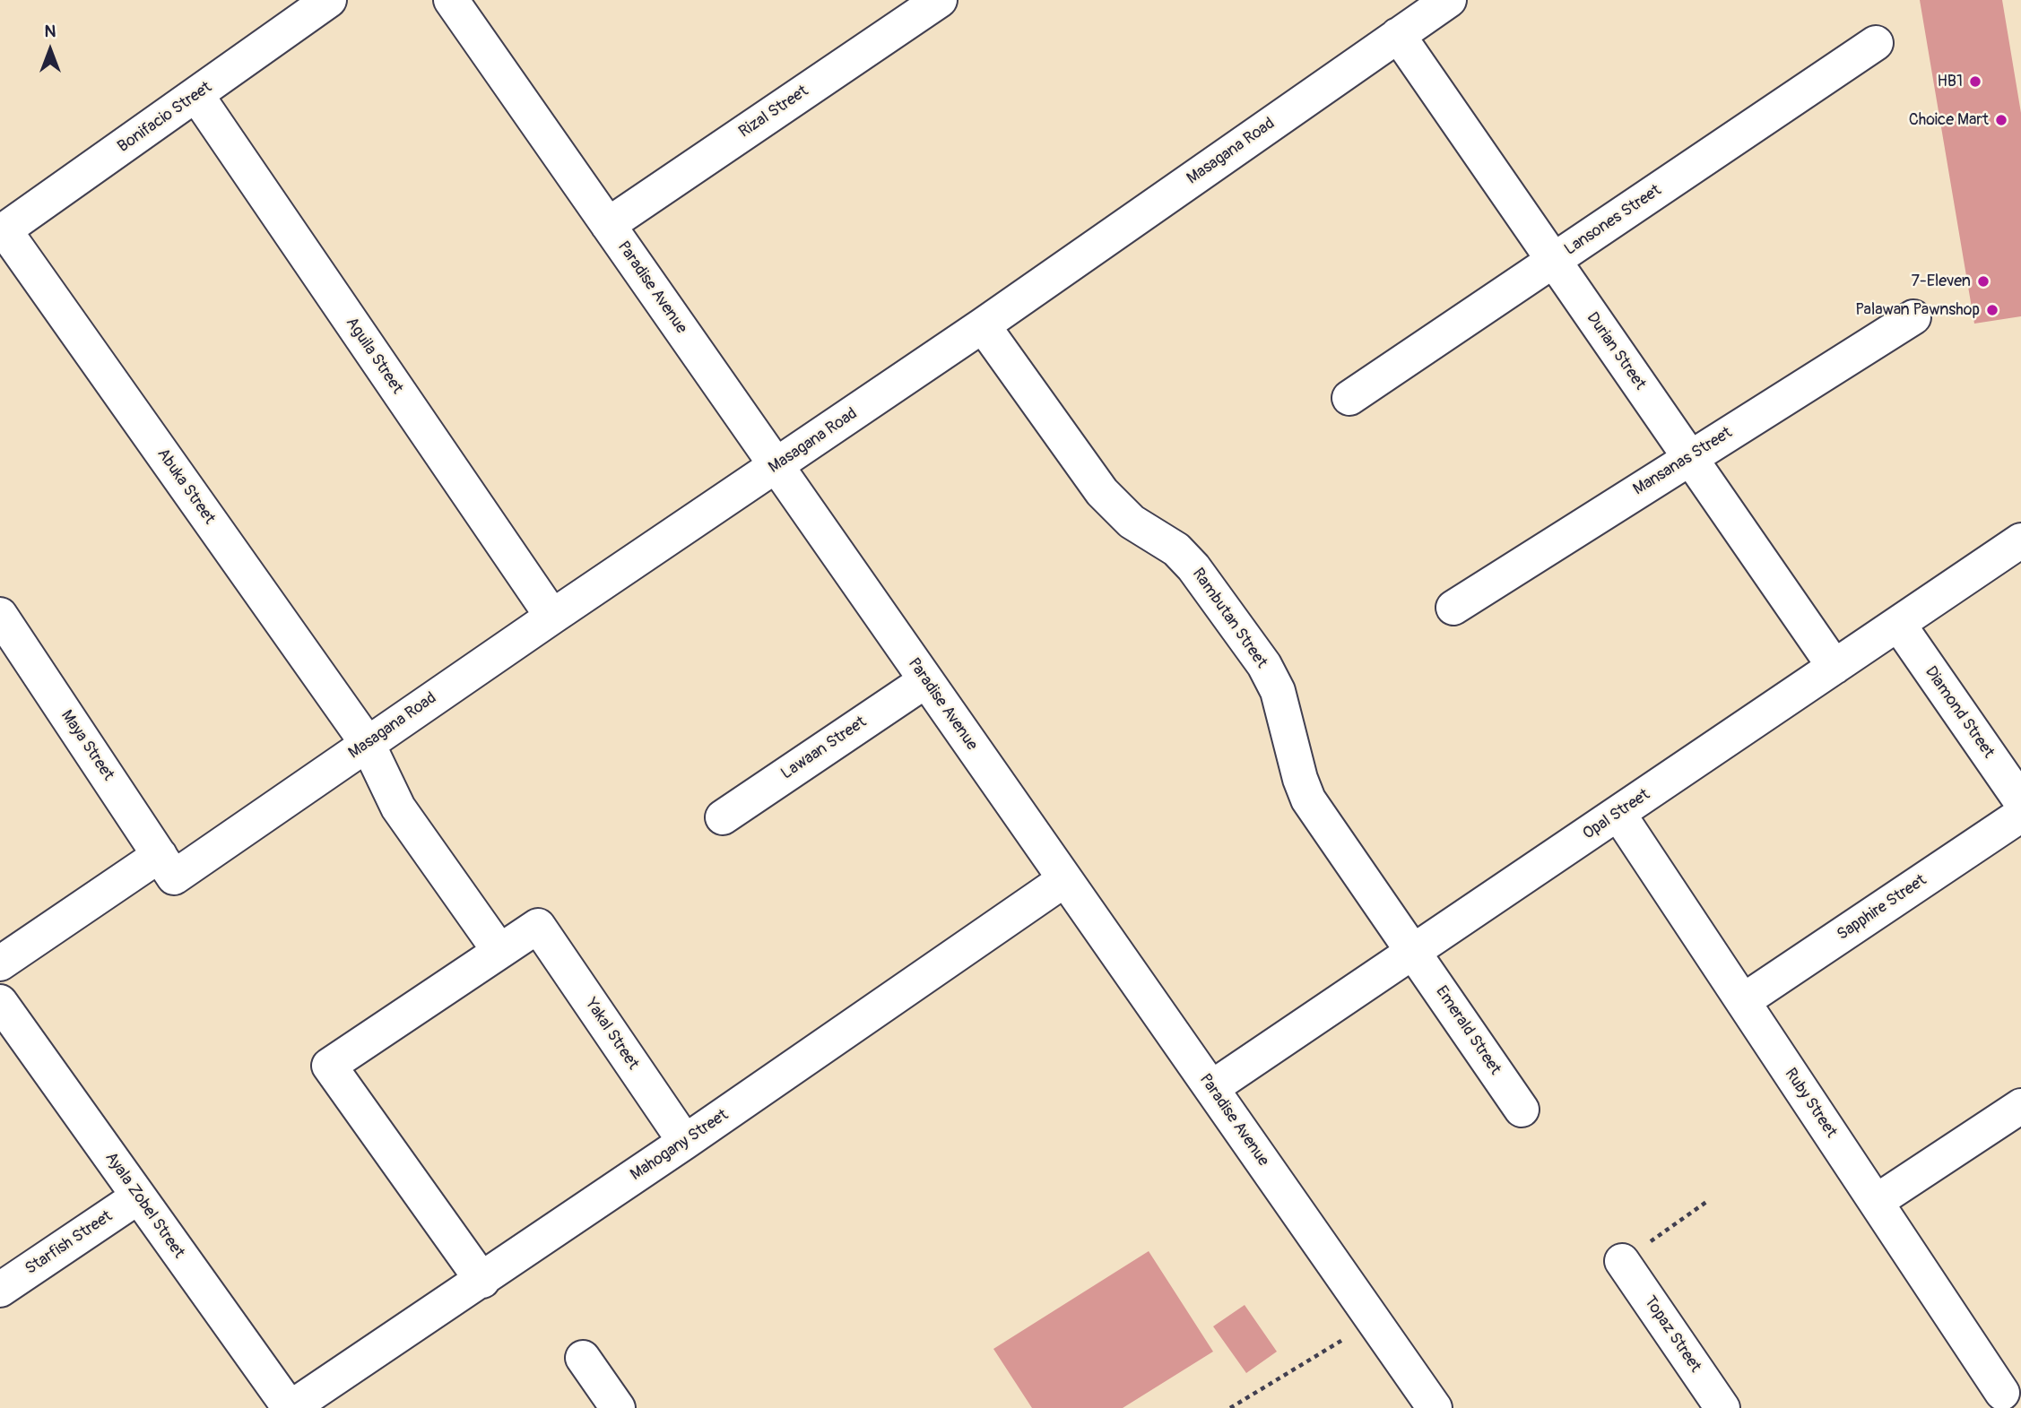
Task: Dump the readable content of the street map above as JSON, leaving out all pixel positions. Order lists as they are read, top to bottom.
{
  "streets": {
    "street": [
      "Rizal Street",
      "Bonifacio Street",
      "Masagana Road",
      "Lansones Street",
      "Paradise Avenue",
      "Durian Street",
      "Aguila Street",
      "Mansanas Street",
      "Abuka Street",
      "Rambutan Street",
      "Diamond Street",
      "Maya Street",
      "Lawaan Street",
      "Opal Street",
      "Sapphire Street",
      "Emerald Street",
      "Yakal Street",
      "Ruby Street",
      "Mahogany Street",
      "Ayala Zobel Street",
      "Starfish Street",
      "Topaz Street"
    ]
  },
  "crossings": [
    ["Rizal Street", "Paradise Avenue"],
    ["Bonifacio Street", "Aguila Street"],
    ["Bonifacio Street", "Abuka Street"],
    ["Masagana Road", "Paradise Avenue"],
    ["Masagana Road", "Durian Street"],
    ["Masagana Road", "Aguila Street"],
    ["Masagana Road", "Abuka Street"],
    ["Masagana Road", "Rambutan Street"],
    ["Masagana Road", "Maya Street"],
    ["Lansones Street", "Durian Street"],
    ["Paradise Avenue", "Lawaan Street"],
    ["Paradise Avenue", "Opal Street"],
    ["Paradise Avenue", "Mahogany Street"],
    ["Durian Street", "Mansanas Street"],
    ["Durian Street", "Opal Street"],
    ["Abuka Street", "Yakal Street"],
    ["Rambutan Street", "Opal Street"],
    ["Rambutan Street", "Emerald Street"],
    ["Diamond Street", "Opal Street"],
    ["Opal Street", "Emerald Street"],
    ["Opal Street", "Ruby Street"],
    ["Sapphire Street", "Ruby Street"],
    ["Yakal Street", "Mahogany Street"],
    ["Mahogany Street", "Ayala Zobel Street"],
    ["Ayala Zobel Street", "Starfish Street"]
  ],
  "places": [
    "HB1",
    "Choice Mart",
    "7-Eleven",
    "Palawan Pawnshop"
  ],
  "north": "top"
}
